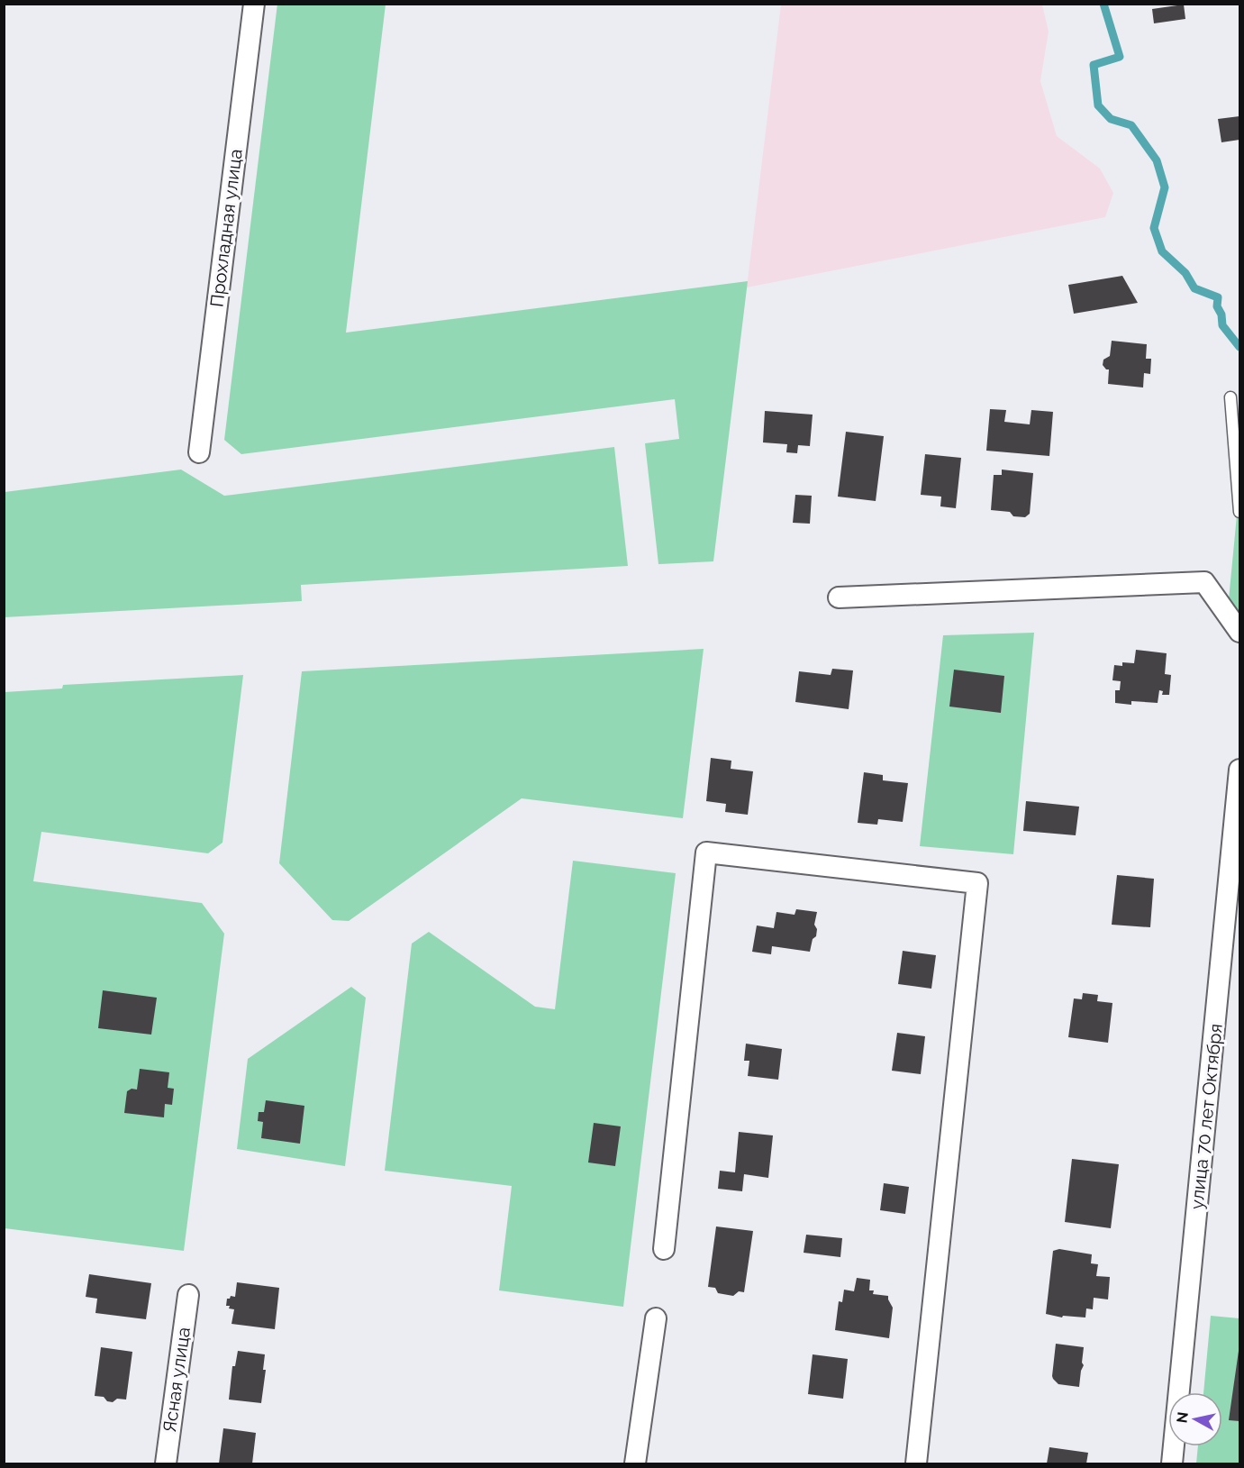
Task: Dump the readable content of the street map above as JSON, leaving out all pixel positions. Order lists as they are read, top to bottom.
{
  "streets": {
    "street": ["Прохладная улица", "улица 70 лет Октября", "Ясная улица"]
  },
  "north": "left"
}
